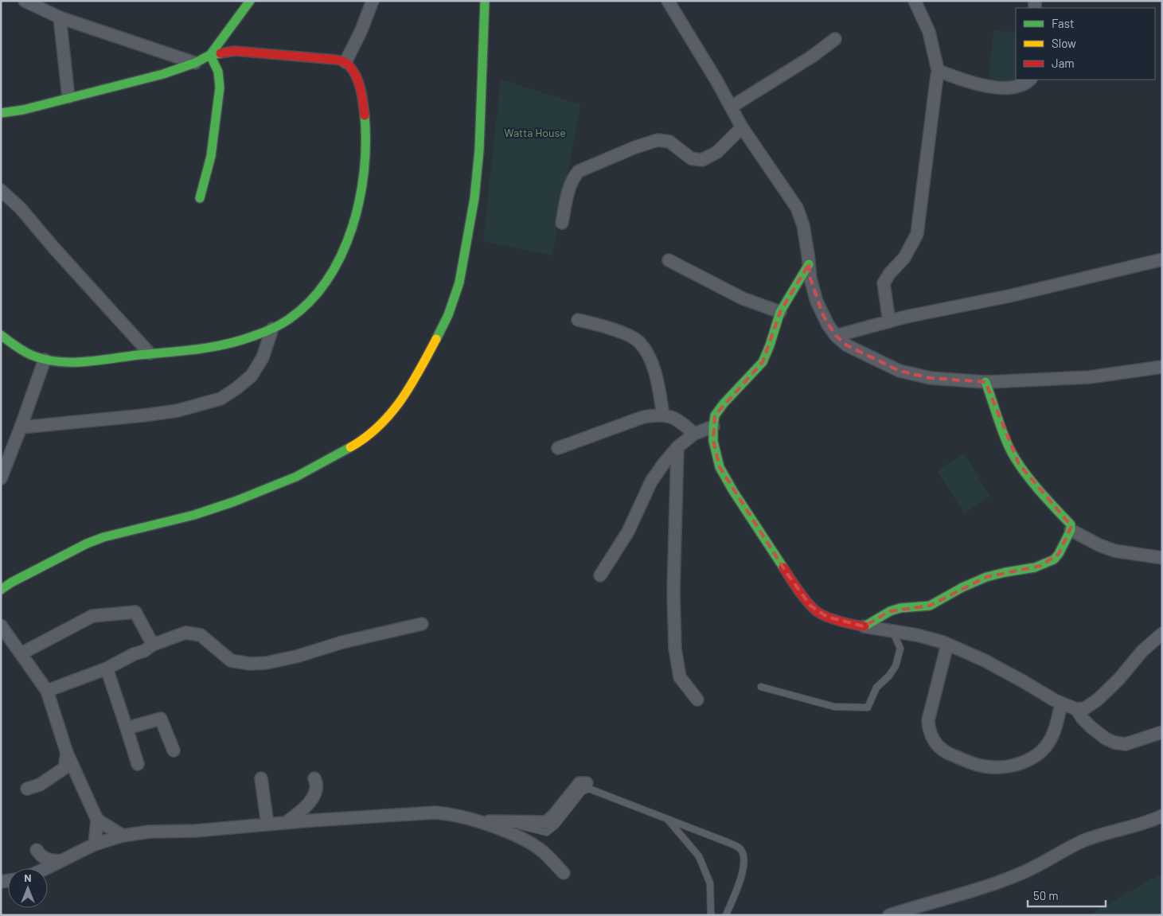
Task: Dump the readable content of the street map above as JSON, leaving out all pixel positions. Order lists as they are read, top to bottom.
{
  "parks": ["Watta House"],
  "legend": ["Fast", "Slow", "Jam"],
  "scale_bar": "50 m",
  "north": "top"
}
